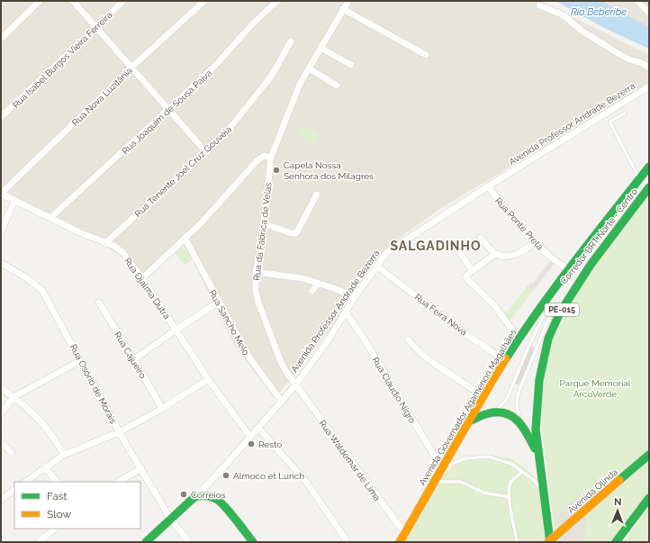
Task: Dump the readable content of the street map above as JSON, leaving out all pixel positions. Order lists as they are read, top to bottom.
{
  "streets": {
    "main road": [
      "Avenida Professor Andrade Bezerra",
      "PE-015",
      "Avenida Governador Agamenon Magalhães",
      "Avenida Olinda"
    ],
    "street": [
      "Rua Isabel Burgos Vieira Ferreira",
      "Rua Nova Luzitânia",
      "Rua Joaquim de Sousa Paiva",
      "Rua Tenente Joel Cruz Gouveia",
      "Rua Ponte Preta",
      "Rua da Fábrica de Velas",
      "Rua Djalma Dutra",
      "Rua Feira Nova",
      "Rua Sancho Melo",
      "Rua Cajueiro",
      "Rua Osório de Morais",
      "Rua Cláudio Nigro",
      "Rua Waldemar de Lima"
    ],
    "lane": ["Corredor BRT Norte - Centro"]
  },
  "crossings": [
    ["Rua Nova Luzitânia", "Rua Djalma Dutra"],
    ["Rua Joaquim de Sousa Paiva", "Rua Djalma Dutra"],
    ["Avenida Professor Andrade Bezerra", "Rua Ponte Preta"],
    ["Avenida Professor Andrade Bezerra", "Rua da Fábrica de Velas"],
    ["Avenida Professor Andrade Bezerra", "Rua Djalma Dutra"],
    ["Avenida Professor Andrade Bezerra", "Rua Feira Nova"],
    ["Avenida Professor Andrade Bezerra", "Rua Sancho Melo"],
    ["Avenida Professor Andrade Bezerra", "Rua Osório de Morais"],
    ["Avenida Professor Andrade Bezerra", "Rua Cláudio Nigro"],
    ["Avenida Professor Andrade Bezerra", "Rua Waldemar de Lima"],
    ["Rua Tenente Joel Cruz Gouveia", "Rua Djalma Dutra"],
    ["Rua Ponte Preta", "Corredor BRT Norte - Centro"],
    ["Rua Ponte Preta", "Avenida Governador Agamenon Magalhães"],
    ["Rua da Fábrica de Velas", "Rua Waldemar de Lima"],
    ["Corredor BRT Norte - Centro", "Avenida Governador Agamenon Magalhães"],
    ["PE-015", "Avenida Olinda"],
    ["Rua Feira Nova", "Avenida Governador Agamenon Magalhães"],
    ["Rua Cláudio Nigro", "Avenida Governador Agamenon Magalhães"],
    ["Avenida Governador Agamenon Magalhães", "Rua Waldemar de Lima"]
  ],
  "districts": ["SALGADINHO"],
  "water": ["Rio Beberibe"],
  "parks": ["Parque Memorial ArcoVerde"],
  "places": [
    "Capela Nossa Senhora dos Milagres",
    "Resto",
    "Almoco et Lunch",
    "Correios"
  ],
  "legend": ["Fast", "Slow"],
  "north": "top"
}
